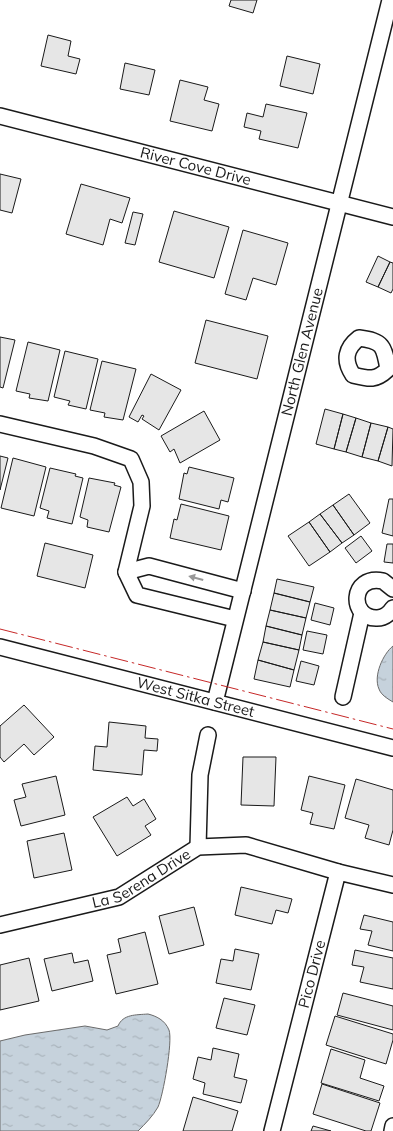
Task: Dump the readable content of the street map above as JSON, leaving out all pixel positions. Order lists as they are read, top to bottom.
{
  "streets": {
    "street": [
      "River Cove Drive",
      "North Glen Avenue",
      "West Sitka Street",
      "La Serena Drive",
      "Pico Drive"
    ]
  },
  "crossings": [
    ["River Cove Drive", "North Glen Avenue"],
    ["North Glen Avenue", "West Sitka Street"],
    ["La Serena Drive", "Pico Drive"]
  ]
}
